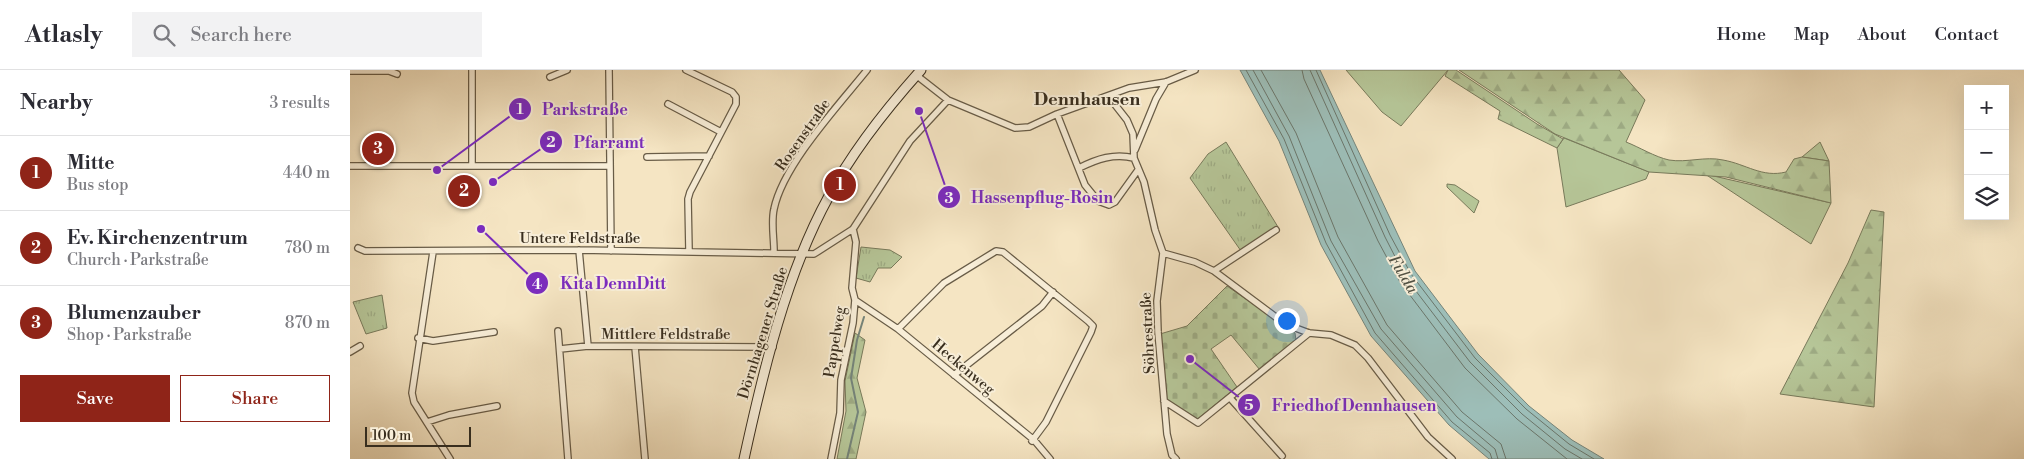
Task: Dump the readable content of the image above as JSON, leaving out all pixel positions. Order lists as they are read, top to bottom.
{
  "streets": {
    "street": [
      "Rosenstraße",
      "Untere Feldstraße",
      "Dörnhagener Straße",
      "Söhrestraße",
      "Mittlere Feldstraße",
      "Pappelweg",
      "Heckenweg"
    ]
  },
  "crossings": [
    ["Rosenstraße", "Untere Feldstraße"],
    ["Untere Feldstraße", "Dörnhagener Straße"],
    ["Dörnhagener Straße", "Mittlere Feldstraße"],
    ["Dörnhagener Straße", "Pappelweg"],
    ["Pappelweg", "Heckenweg"]
  ],
  "districts": ["Dennhausen"],
  "water": ["Fulda"],
  "places": [
    "Hassenpflug-Rosin",
    "Parkstraße",
    "Pfarramt",
    "Kita DennDitt",
    "Friedhof Dennhausen"
  ],
  "scale_bar": "100 m",
  "page": {
    "header": "Atlasly",
    "search": "Search here",
    "nav": [
      "Home",
      "Map",
      "About",
      "Contact"
    ],
    "heading": ["Nearby", "3 results"],
    "map_buttons": ["+", "−"],
    "pins": ["3", "1", "2"],
    "list": [
      {
        "mark": "1",
        "name": "Mitte",
        "note": "Bus stop",
        "value": "440 m"
      },
      {
        "mark": "2",
        "name": "Ev. Kirchenzentrum",
        "note": "Church · Parkstraße",
        "value": "780 m"
      },
      {
        "mark": "3",
        "name": "Blumenzauber",
        "note": "Shop · Parkstraße",
        "value": "870 m"
      }
    ],
    "buttons": ["Save", "Share"],
    "scale": "100 m"
  }
}
